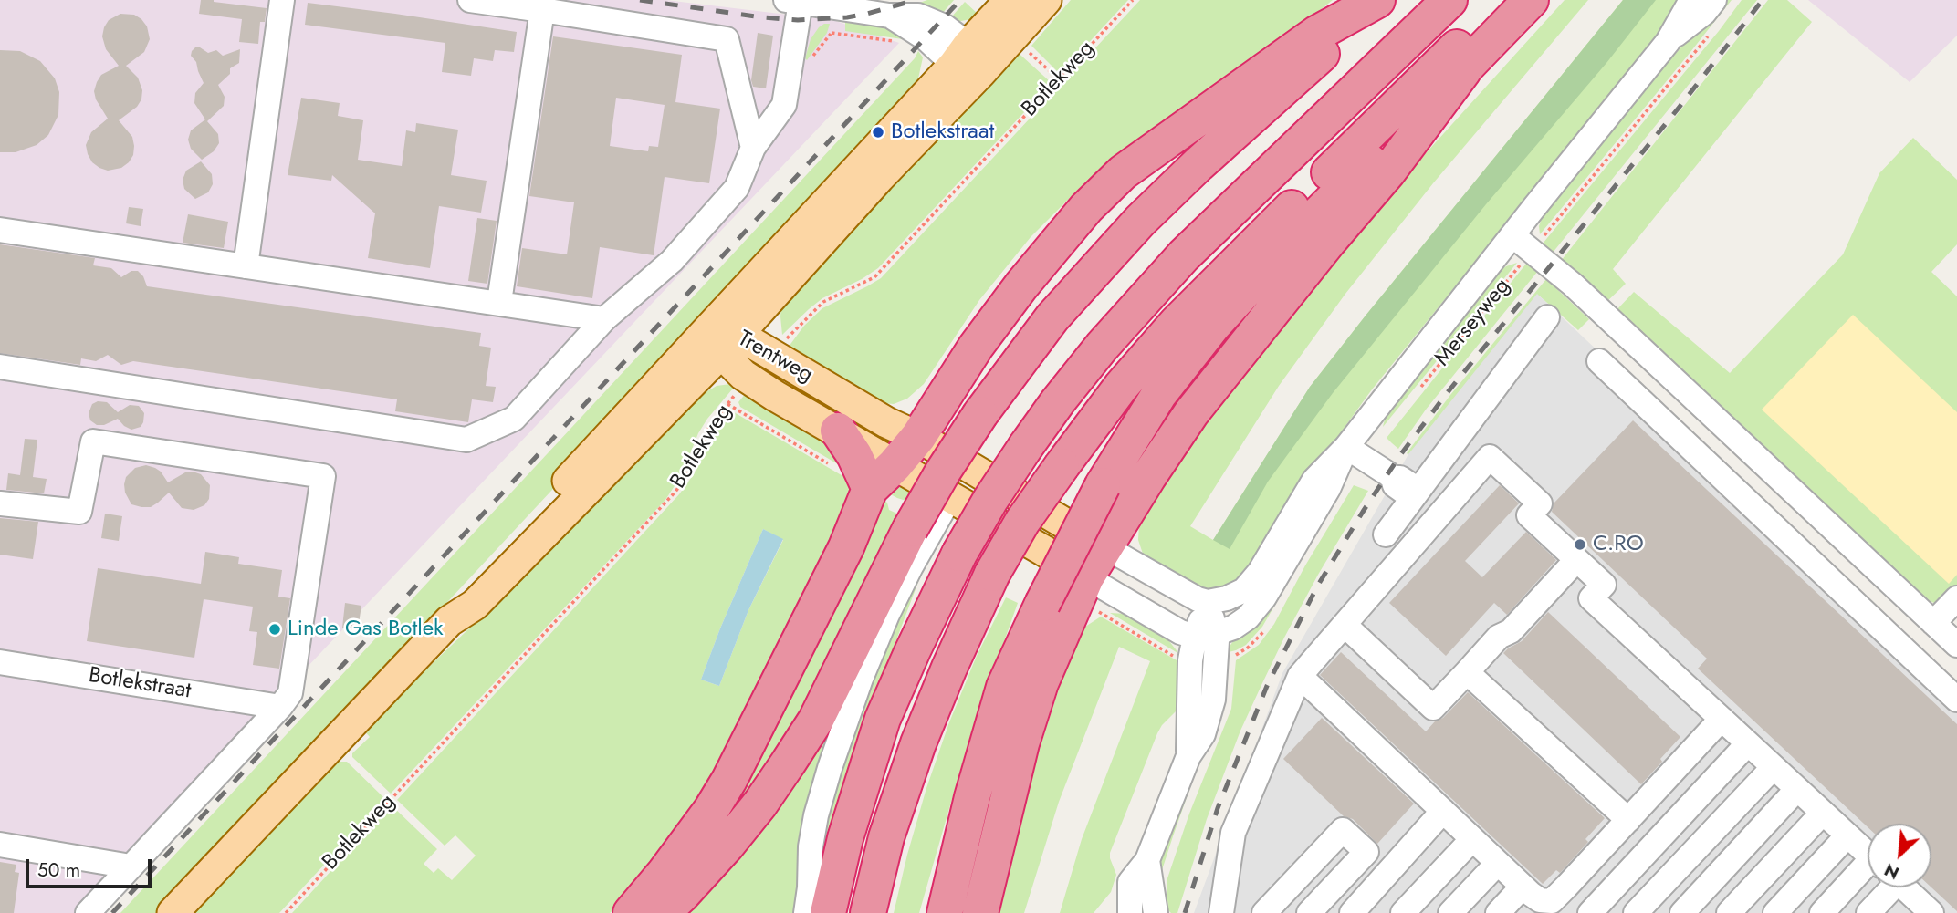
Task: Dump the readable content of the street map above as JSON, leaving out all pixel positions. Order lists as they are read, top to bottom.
{
  "streets": {
    "main road": ["Botlekweg", "Trentweg"],
    "street": ["Merseyweg", "Botlekstraat"]
  },
  "crossings": [
    ["Botlekweg", "Trentweg"],
    ["Merseyweg", "Trentweg"]
  ],
  "places": ["Botlekstraat", "C.RO", "Linde Gas Botlek"],
  "scale_bar": "50 m",
  "north": "bottom left"
}
